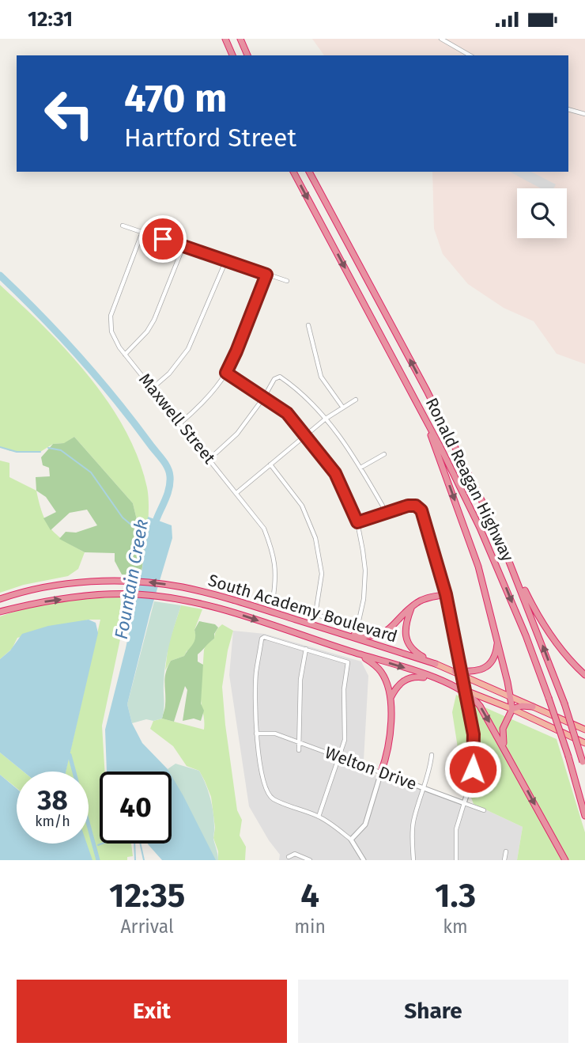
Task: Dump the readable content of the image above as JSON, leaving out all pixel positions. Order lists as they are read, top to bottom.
{
  "streets": {
    "highway": ["Ronald Reagan Highway", "South Academy Boulevard"],
    "street": ["Maxwell Street", "Welton Drive"]
  },
  "water": ["Fountain Creek"],
  "page": {
    "status": "12:31",
    "turn": ["470 m", "Hartford Street"],
    "speed": "38 km/h",
    "limit": "40",
    "eta": [
      "12:35",
      "Arrival",
      "4",
      "min",
      "1.3",
      "km"
    ],
    "buttons": ["Exit", "Share"]
  }
}
